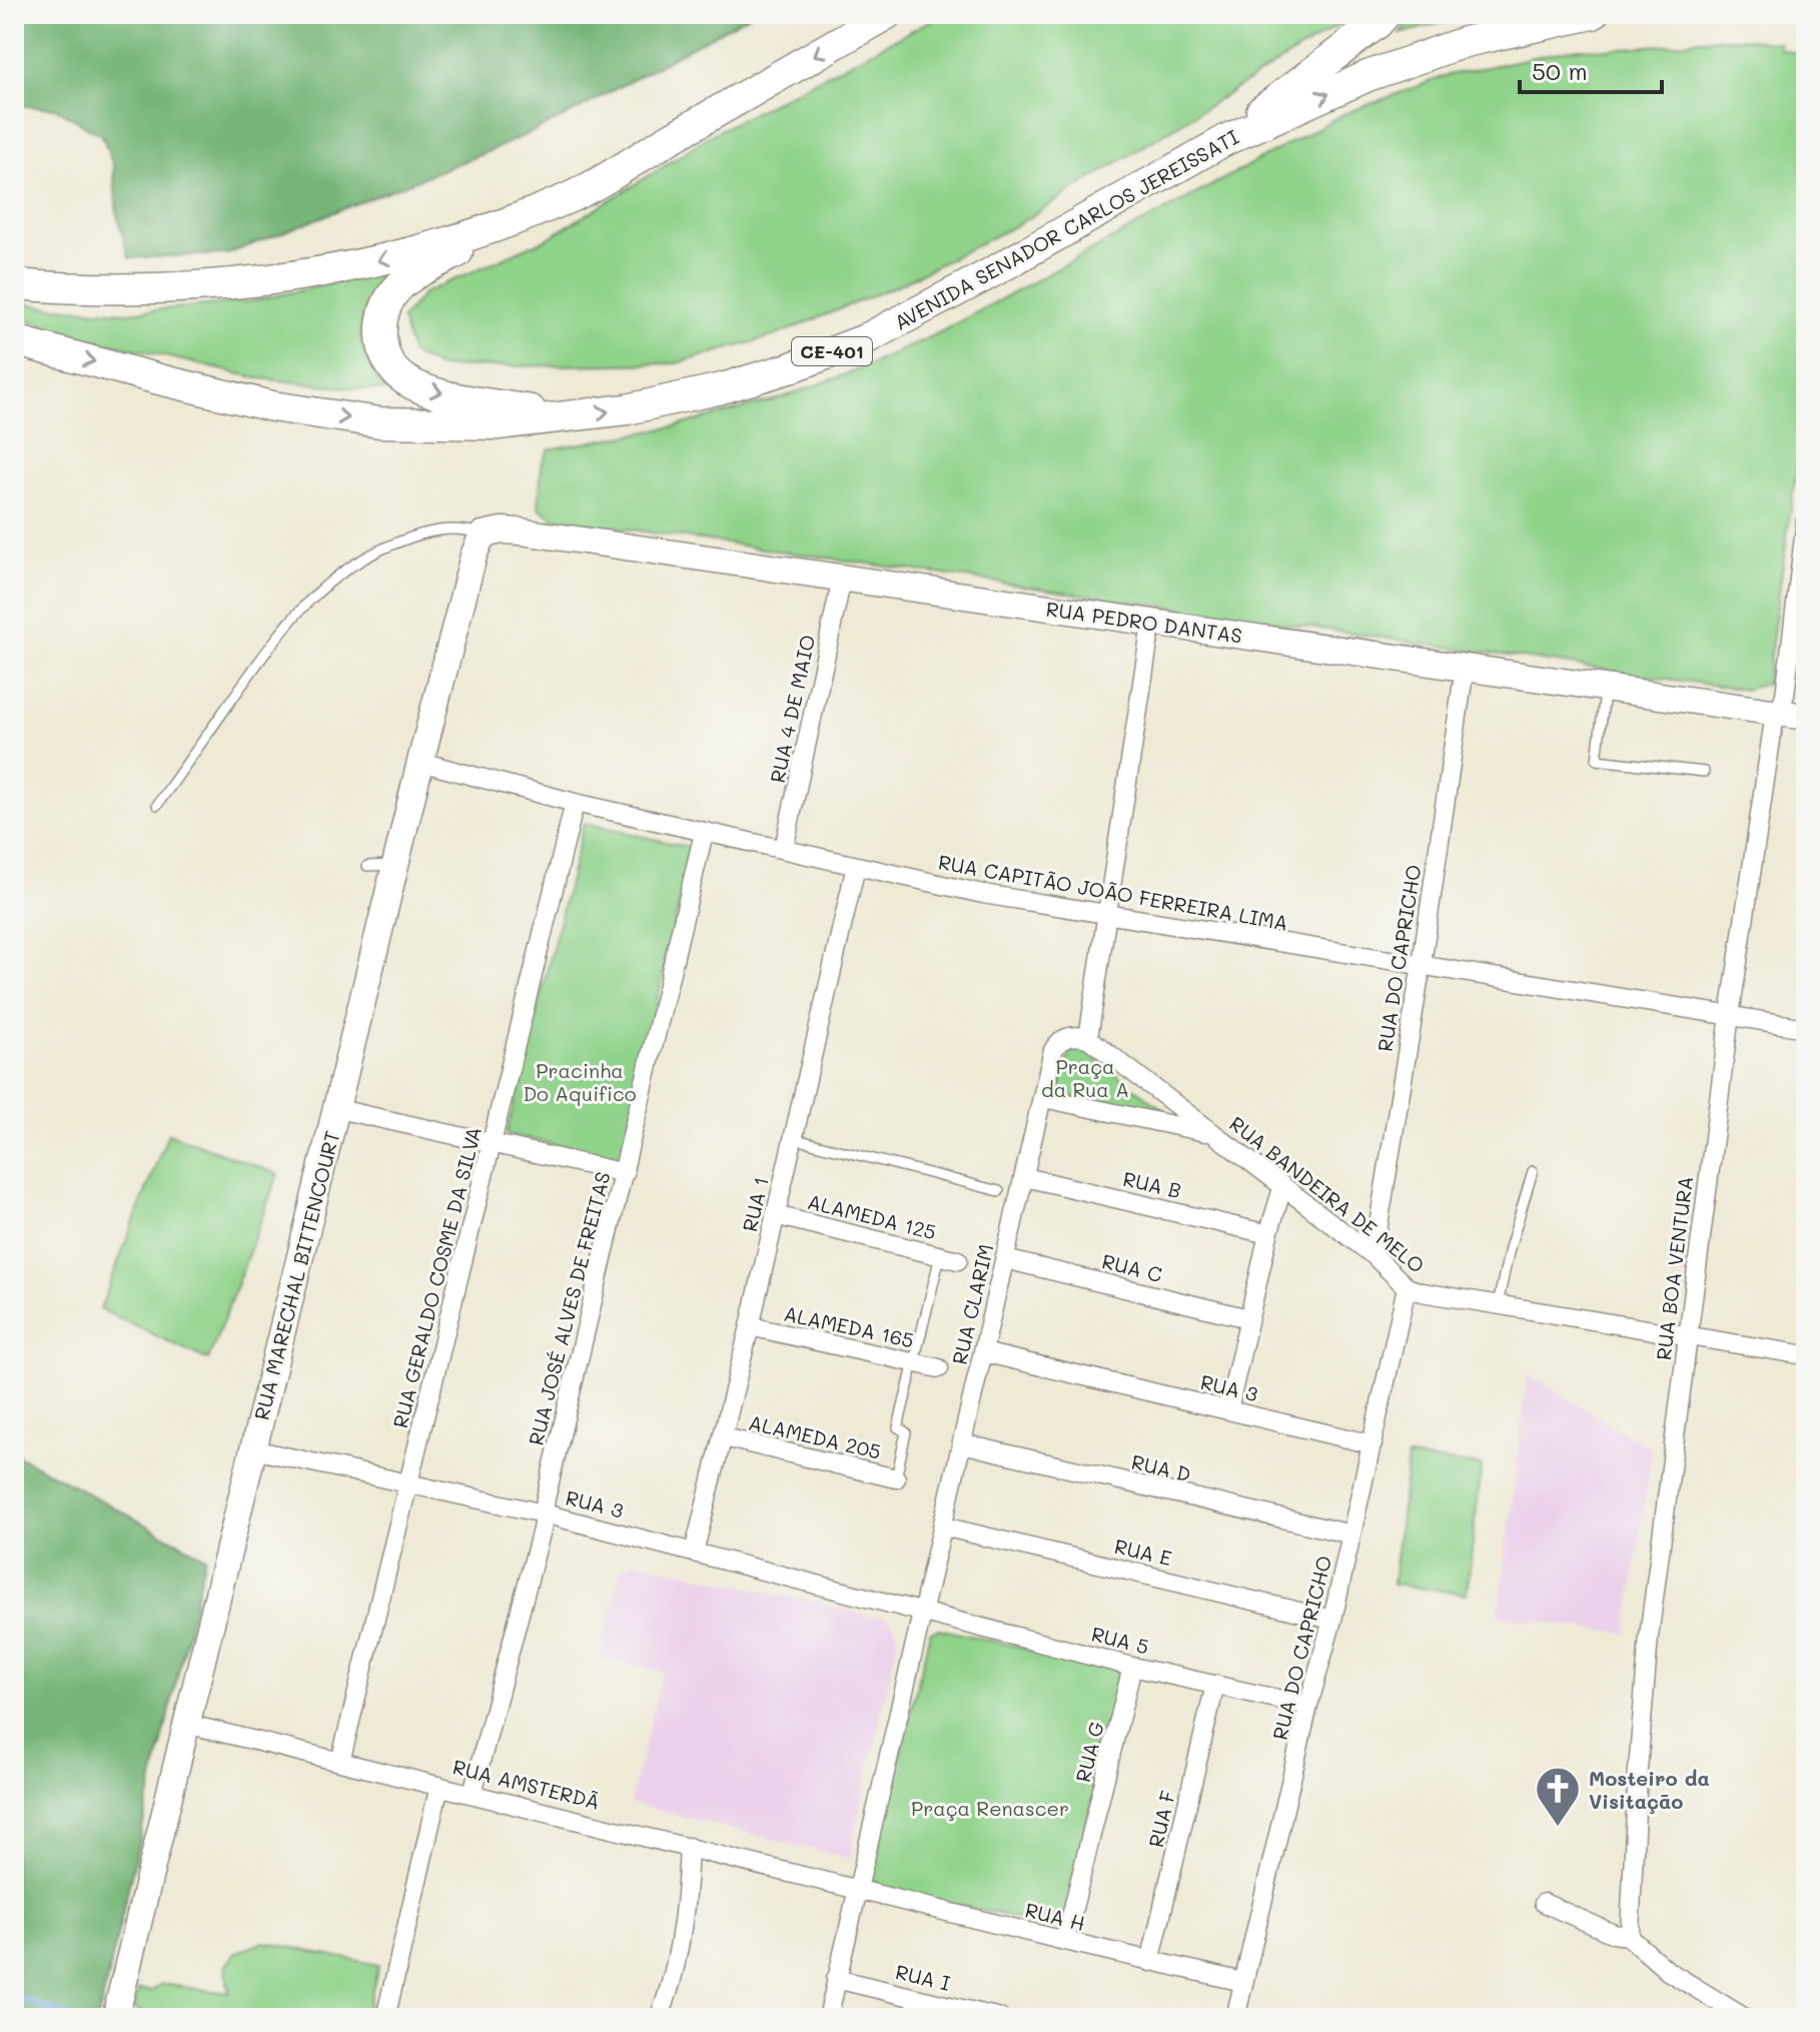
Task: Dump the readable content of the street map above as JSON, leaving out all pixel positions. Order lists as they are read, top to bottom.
{
  "streets": {
    "main road": [
      "AVENIDA SENADOR CARLOS JEREISSATI",
      "CE-401",
      "RUA PEDRO DANTAS",
      "RUA MARECHAL BITTENCOURT"
    ],
    "street": [
      "RUA 4 DE MAIO",
      "RUA CAPITÃO JOÃO FERREIRA LIMA",
      "RUA DO CAPRICHO",
      "RUA B",
      "RUA BANDEIRA DE MELO",
      "RUA 1",
      "ALAMEDA 125",
      "RUA C",
      "RUA BOA VENTURA",
      "RUA GERALDO COSME DA SILVA",
      "RUA CLARIM",
      "RUA JOSÉ ALVES DE FREITAS",
      "ALAMEDA 165",
      "RUA 3",
      "ALAMEDA 205",
      "RUA D",
      "RUA E",
      "RUA 5",
      "RUA G",
      "RUA AMSTERDÃ",
      "RUA F",
      "RUA H",
      "RUA I"
    ]
  },
  "crossings": [
    ["RUA PEDRO DANTAS", "RUA 4 DE MAIO"],
    ["RUA PEDRO DANTAS", "RUA DO CAPRICHO"],
    ["RUA PEDRO DANTAS", "RUA BOA VENTURA"],
    ["RUA PEDRO DANTAS", "RUA MARECHAL BITTENCOURT"],
    ["RUA 4 DE MAIO", "RUA CAPITÃO JOÃO FERREIRA LIMA"],
    ["RUA CAPITÃO JOÃO FERREIRA LIMA", "RUA DO CAPRICHO"],
    ["RUA CAPITÃO JOÃO FERREIRA LIMA", "RUA 1"],
    ["RUA CAPITÃO JOÃO FERREIRA LIMA", "RUA BOA VENTURA"],
    ["RUA CAPITÃO JOÃO FERREIRA LIMA", "RUA MARECHAL BITTENCOURT"],
    ["RUA CAPITÃO JOÃO FERREIRA LIMA", "RUA GERALDO COSME DA SILVA"],
    ["RUA CAPITÃO JOÃO FERREIRA LIMA", "RUA JOSÉ ALVES DE FREITAS"],
    ["RUA DO CAPRICHO", "RUA BANDEIRA DE MELO"],
    ["RUA DO CAPRICHO", "RUA 3"],
    ["RUA DO CAPRICHO", "RUA D"],
    ["RUA DO CAPRICHO", "RUA E"],
    ["RUA DO CAPRICHO", "RUA 5"],
    ["RUA DO CAPRICHO", "RUA H"],
    ["RUA B", "RUA CLARIM"],
    ["RUA BANDEIRA DE MELO", "RUA BOA VENTURA"],
    ["RUA BANDEIRA DE MELO", "RUA CLARIM"],
    ["RUA 1", "ALAMEDA 125"],
    ["RUA 1", "ALAMEDA 165"],
    ["RUA 1", "RUA 3"],
    ["RUA 1", "ALAMEDA 205"],
    ["RUA C", "RUA CLARIM"],
    ["RUA MARECHAL BITTENCOURT", "RUA 3"],
    ["RUA MARECHAL BITTENCOURT", "RUA AMSTERDÃ"],
    ["RUA GERALDO COSME DA SILVA", "RUA 3"],
    ["RUA GERALDO COSME DA SILVA", "RUA AMSTERDÃ"],
    ["RUA CLARIM", "RUA 3"],
    ["RUA CLARIM", "RUA D"],
    ["RUA CLARIM", "RUA E"],
    ["RUA CLARIM", "RUA 5"],
    ["RUA CLARIM", "RUA AMSTERDÃ"],
    ["RUA CLARIM", "RUA H"],
    ["RUA CLARIM", "RUA I"],
    ["RUA JOSÉ ALVES DE FREITAS", "RUA 3"],
    ["RUA JOSÉ ALVES DE FREITAS", "RUA AMSTERDÃ"],
    ["RUA 3", "RUA 5"],
    ["RUA 5", "RUA G"],
    ["RUA 5", "RUA F"],
    ["RUA G", "RUA H"],
    ["RUA AMSTERDÃ", "RUA H"],
    ["RUA F", "RUA H"]
  ],
  "parks": ["Praça da Rua A", "Pracinha Do Aquifico", "Praça Renascer"],
  "places": {
    "church": ["Mosteiro da Visitação"]
  },
  "scale_bar": "50 m"
}
